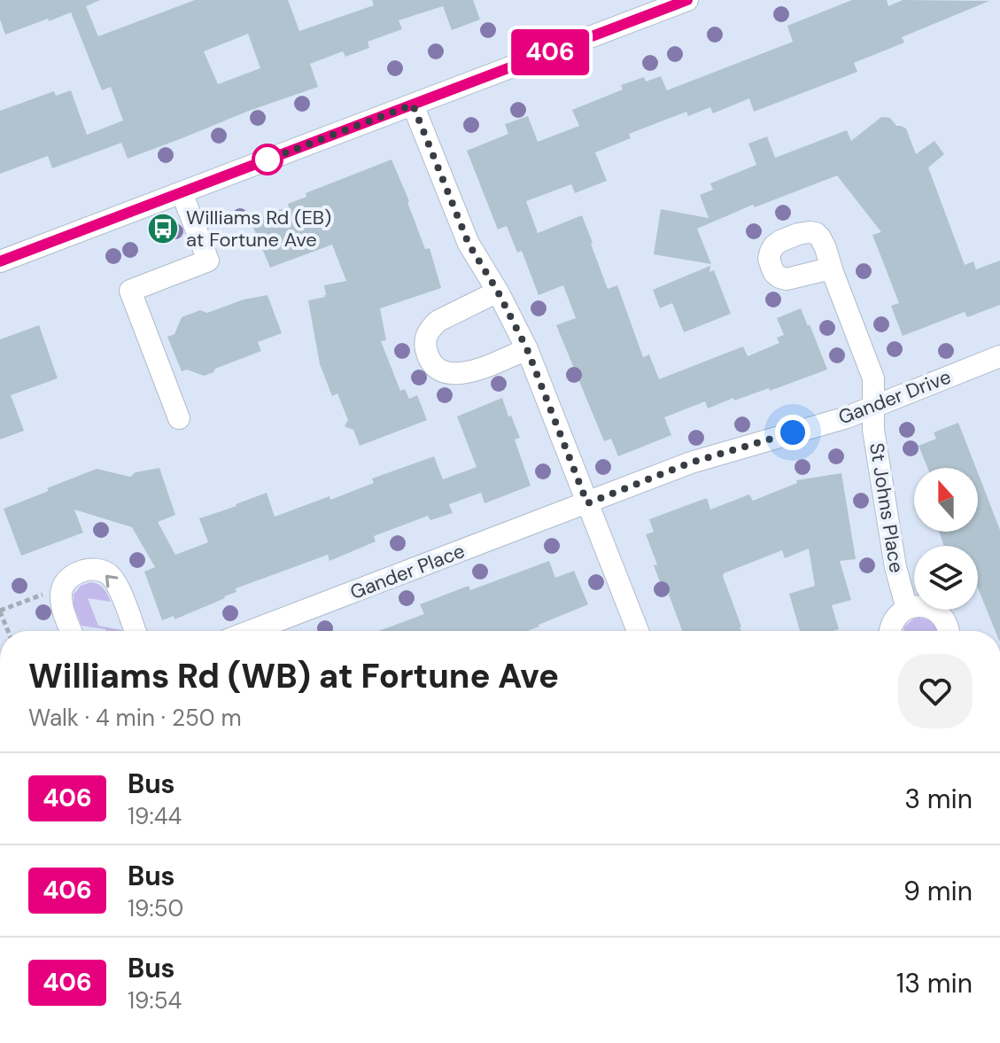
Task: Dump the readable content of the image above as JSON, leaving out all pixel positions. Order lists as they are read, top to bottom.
{
  "streets": {
    "street": ["Gander Drive", "St Johns Place", "Gander Place"]
  },
  "crossings": [
    ["Gander Drive", "St Johns Place"],
    ["Gander Drive", "Gander Place"]
  ],
  "places": {
    "bus stop": ["Williams Rd (EB) at Fortune Ave"]
  },
  "lines": ["bus line 406"],
  "north": "top",
  "page": {
    "on_map": "406",
    "heading": ["Williams Rd (WB) at Fortune Ave", "Walk · 4 min · 250 m"],
    "list": [
      {
        "mark": "406",
        "name": "Bus",
        "note": "19:44",
        "value": "3 min"
      },
      {
        "mark": "406",
        "name": "Bus",
        "note": "19:50",
        "value": "9 min"
      },
      {
        "mark": "406",
        "name": "Bus",
        "note": "19:54",
        "value": "13 min"
      }
    ]
  }
}
